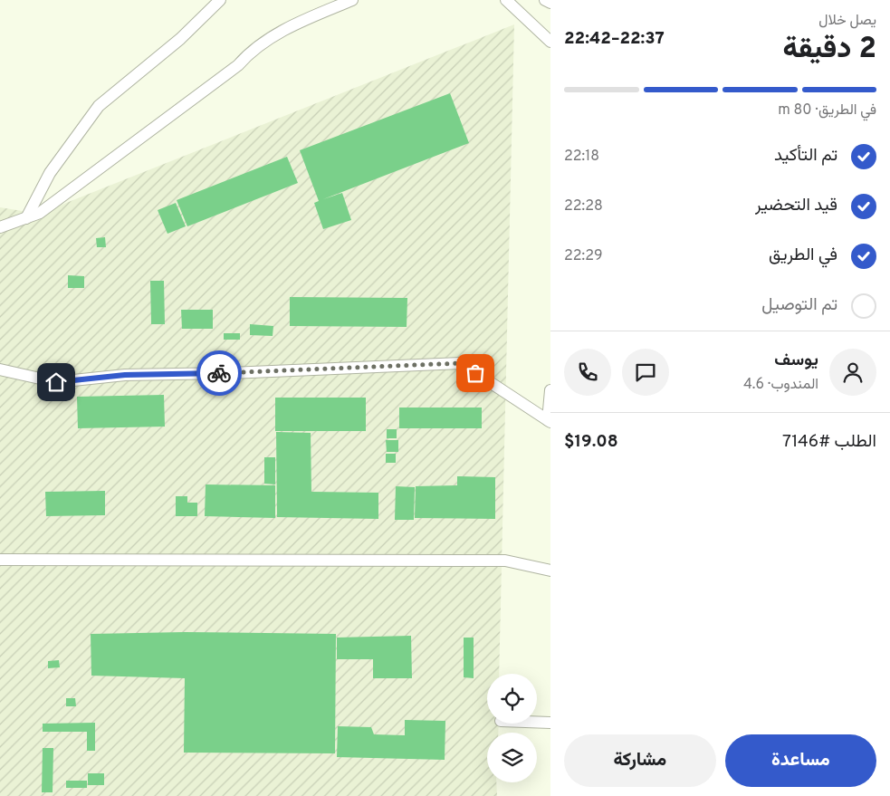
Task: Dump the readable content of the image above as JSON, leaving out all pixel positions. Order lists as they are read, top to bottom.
{
  "page": {
    "heading": ["2 دقيقة", "يصل خلال", "22:37–22:42"],
    "panel": [
      "يوسف",
      "المندوب · 4.6",
      "الطلب #7146",
      "$19.08"
    ],
    "bar": "في الطريق · 80 m",
    "list": [
      ["تم التأكيد", "22:18"],
      ["قيد التحضير", "22:28"],
      ["في الطريق", "22:29"],
      "تم التوصيل"
    ],
    "buttons": ["مساعدة", "مشاركة"]
  }
}
